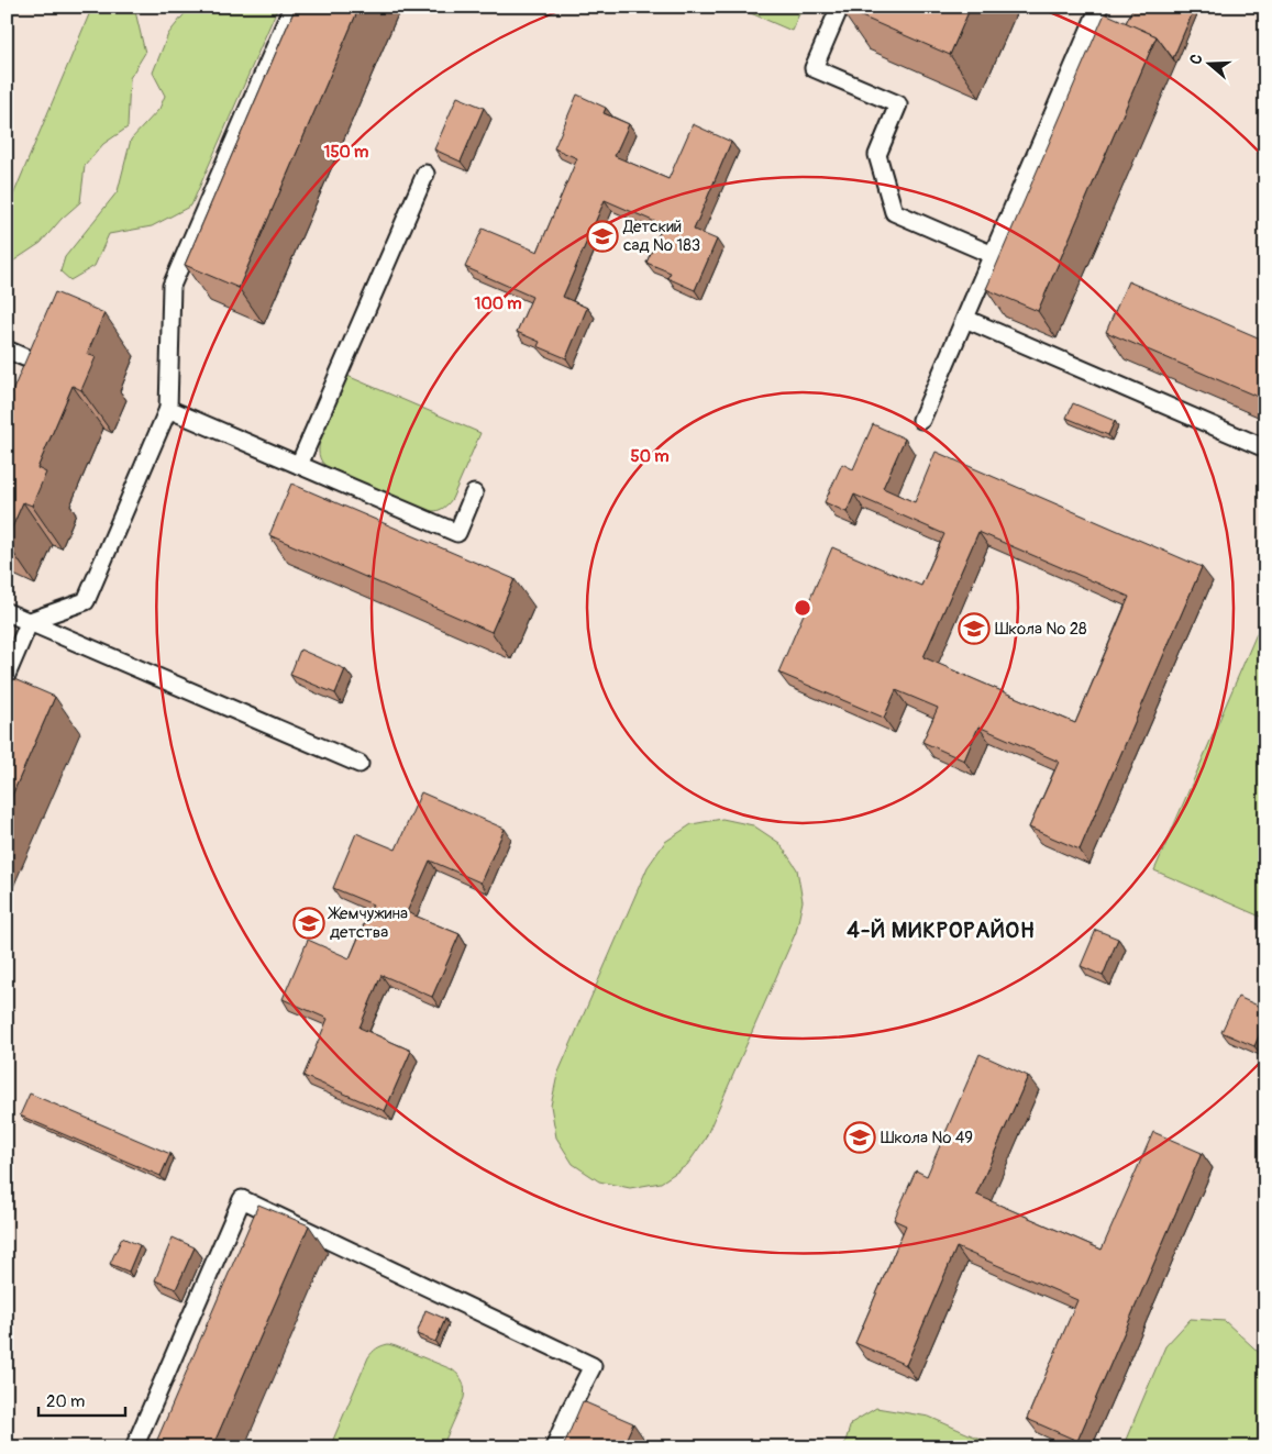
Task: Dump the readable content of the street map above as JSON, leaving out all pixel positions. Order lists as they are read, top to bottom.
{
  "districts": ["4-Й МИКРОРАЙОН"],
  "places": {
    "school or university": [
      "Детский сад № 183",
      "Школа № 28",
      "Жемчужина детства",
      "Школа № 49"
    ]
  },
  "scale_bar": "20 m",
  "north": "left",
  "rings": ["150 m", "100 m", "50 m"]
}
